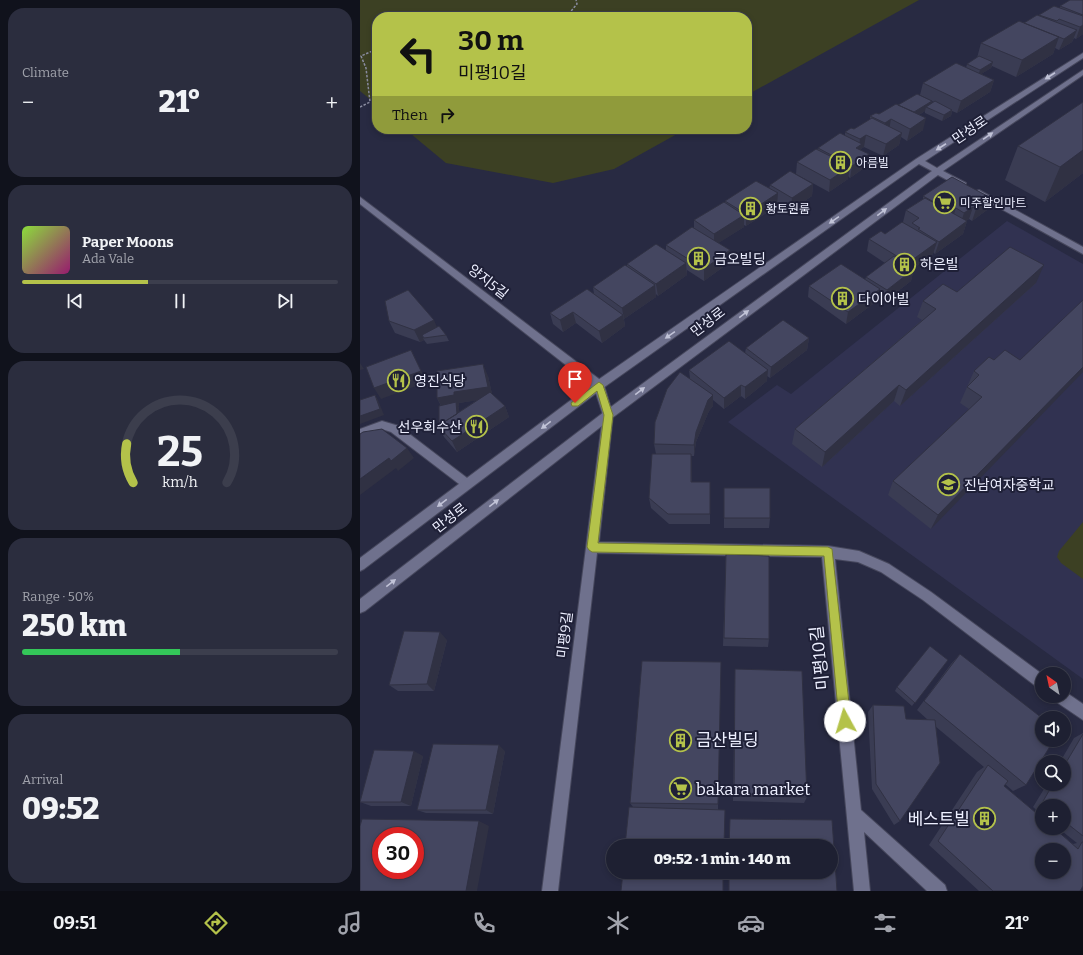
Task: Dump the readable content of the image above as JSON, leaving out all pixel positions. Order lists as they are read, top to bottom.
{
  "streets": {
    "street": [
      "만성로",
      "양지5길",
      "미평9길",
      "미평10길"
    ]
  },
  "crossings": [
    ["만성로", "양지5길"],
    ["만성로", "미평9길"],
    ["양지5길", "미평9길"]
  ],
  "places": {
    "building": [
      "아름빌",
      "황토원룸",
      "금오빌딩",
      "하은빌",
      "다이아빌",
      "금산빌딩",
      "베스트빌"
    ],
    "supermarket": ["미주할인마트", "bakara market"],
    "restaurant": ["영진식당", "선우회수산"],
    "school or university": ["진남여자중학교"]
  },
  "north": "top left",
  "page": {
    "tile": [
      "Climate",
      ["Range · 50%", "250 km"],
      ["Arrival", "09:52"]
    ],
    "turn": ["30 m", "미평10길"],
    "heat": ["−", "21°", "+"],
    "then": "Then",
    "song": ["Paper Moons", "Ada Vale"],
    "map_buttons": ["+", "−"],
    "limit": "30",
    "trip": "09:52 · 1 min · 140 m",
    "tabs": ["09:51", "21°"],
    "gauge": ["25", "km/h"]
  }
}
